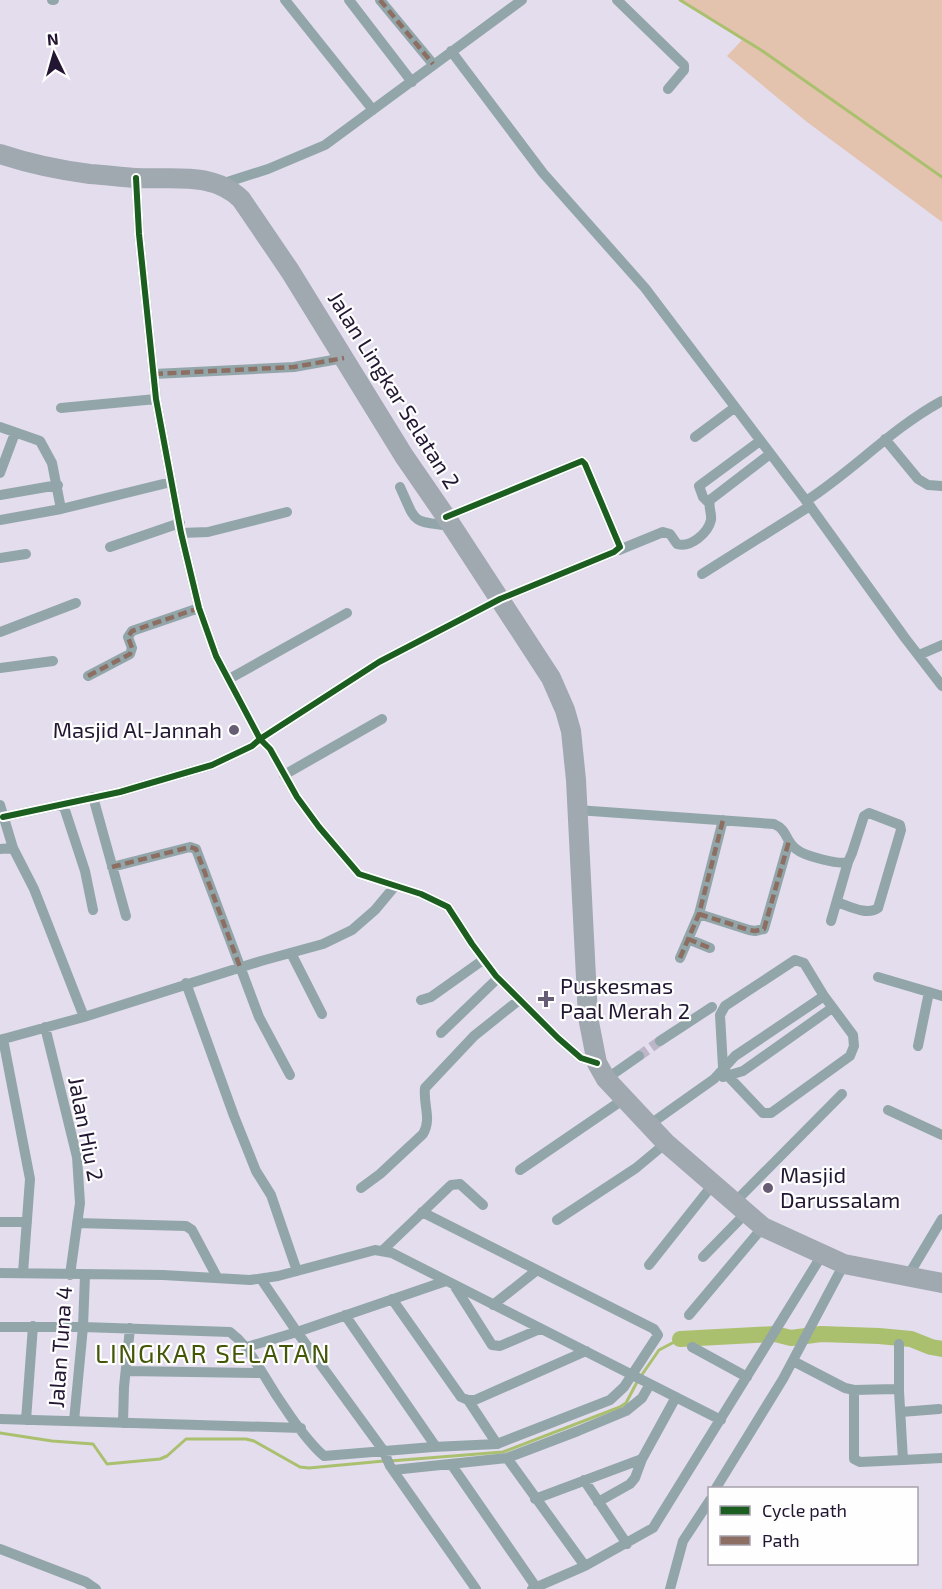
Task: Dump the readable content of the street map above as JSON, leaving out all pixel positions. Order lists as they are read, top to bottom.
{
  "streets": {
    "highway": ["Jalan Lingkar Selatan 2"],
    "street": ["Jalan Hiu 2", "Jalan Tuna 4"]
  },
  "districts": ["LINGKAR SELATAN"],
  "places": {
    "other": ["Masjid Al-Jannah", "Masjid Darussalam"],
    "health": ["Puskesmas Paal Merah 2"]
  },
  "legend": ["Cycle path", "Path"],
  "north": "top"
}
